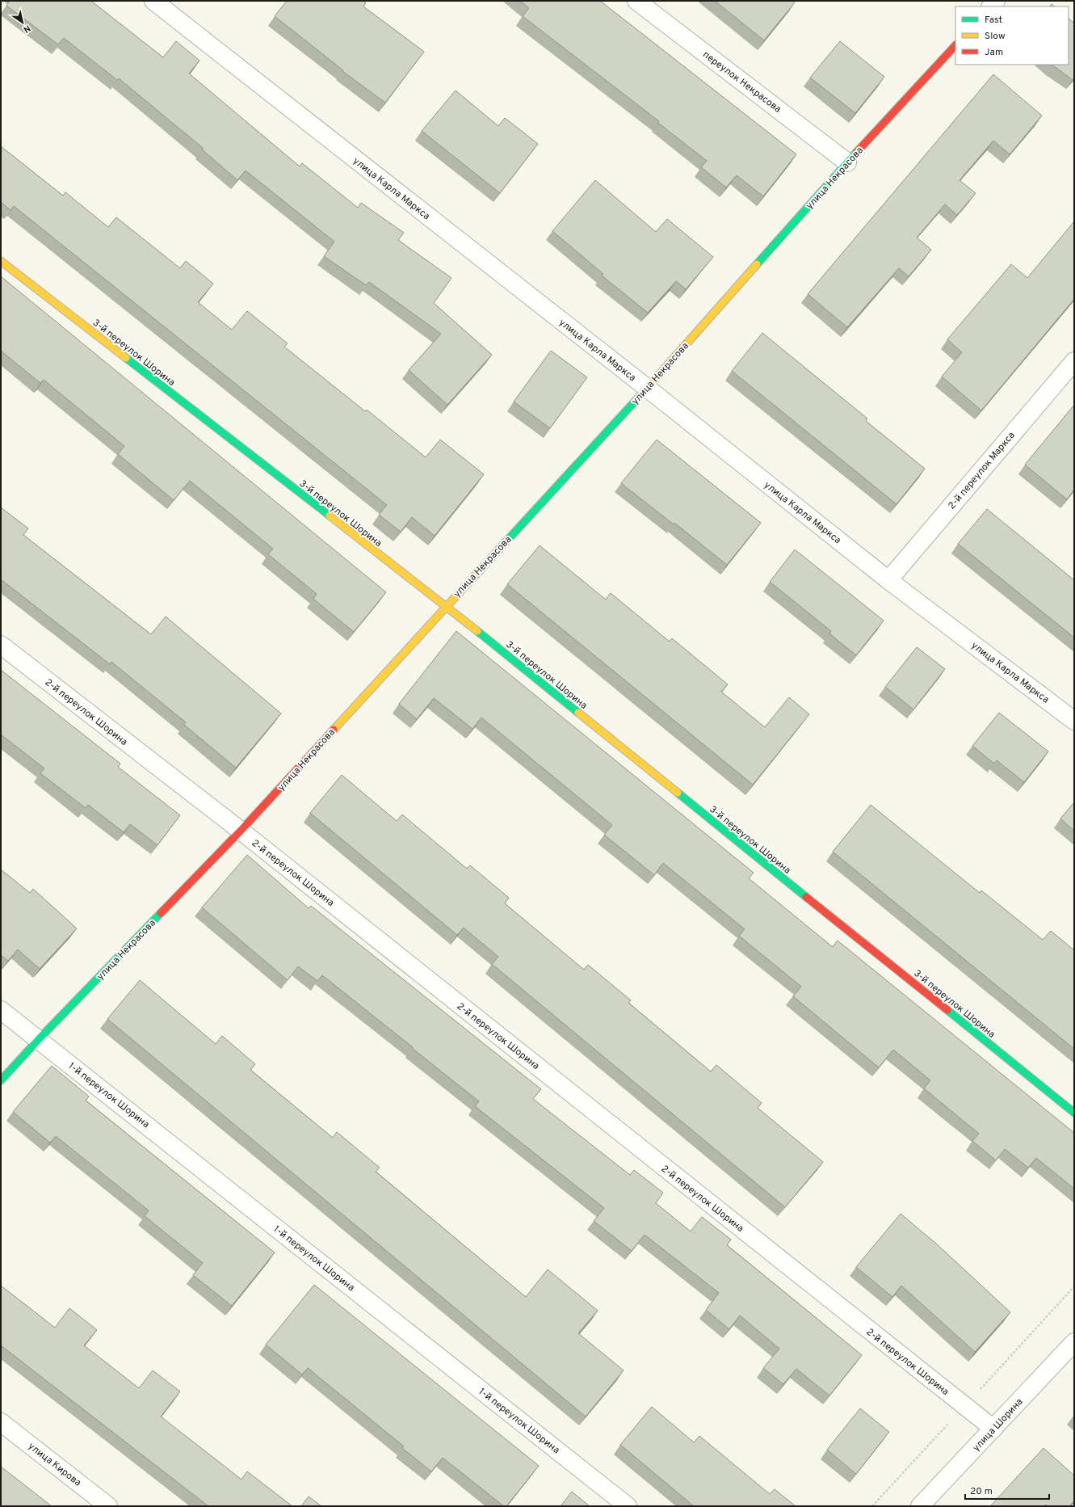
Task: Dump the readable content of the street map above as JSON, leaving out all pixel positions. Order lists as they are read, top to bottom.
{
  "streets": {
    "street": [
      "переулок Некрасова",
      "улица Некрасова",
      "улица Карла Маркса",
      "3-й переулок Шорина",
      "2-й переулок Маркса",
      "2-й переулок Шорина",
      "1-й переулок Шорина",
      "улица Шорина",
      "улица Кирова"
    ]
  },
  "crossings": [
    ["переулок Некрасова", "улица Некрасова"],
    ["улица Некрасова", "улица Карла Маркса"],
    ["улица Некрасова", "3-й переулок Шорина"],
    ["улица Некрасова", "2-й переулок Шорина"],
    ["улица Некрасова", "1-й переулок Шорина"],
    ["улица Карла Маркса", "2-й переулок Маркса"],
    ["2-й переулок Шорина", "улица Шорина"]
  ],
  "legend": ["Fast", "Slow", "Jam"],
  "scale_bar": "20 m",
  "north": "bottom right"
}
